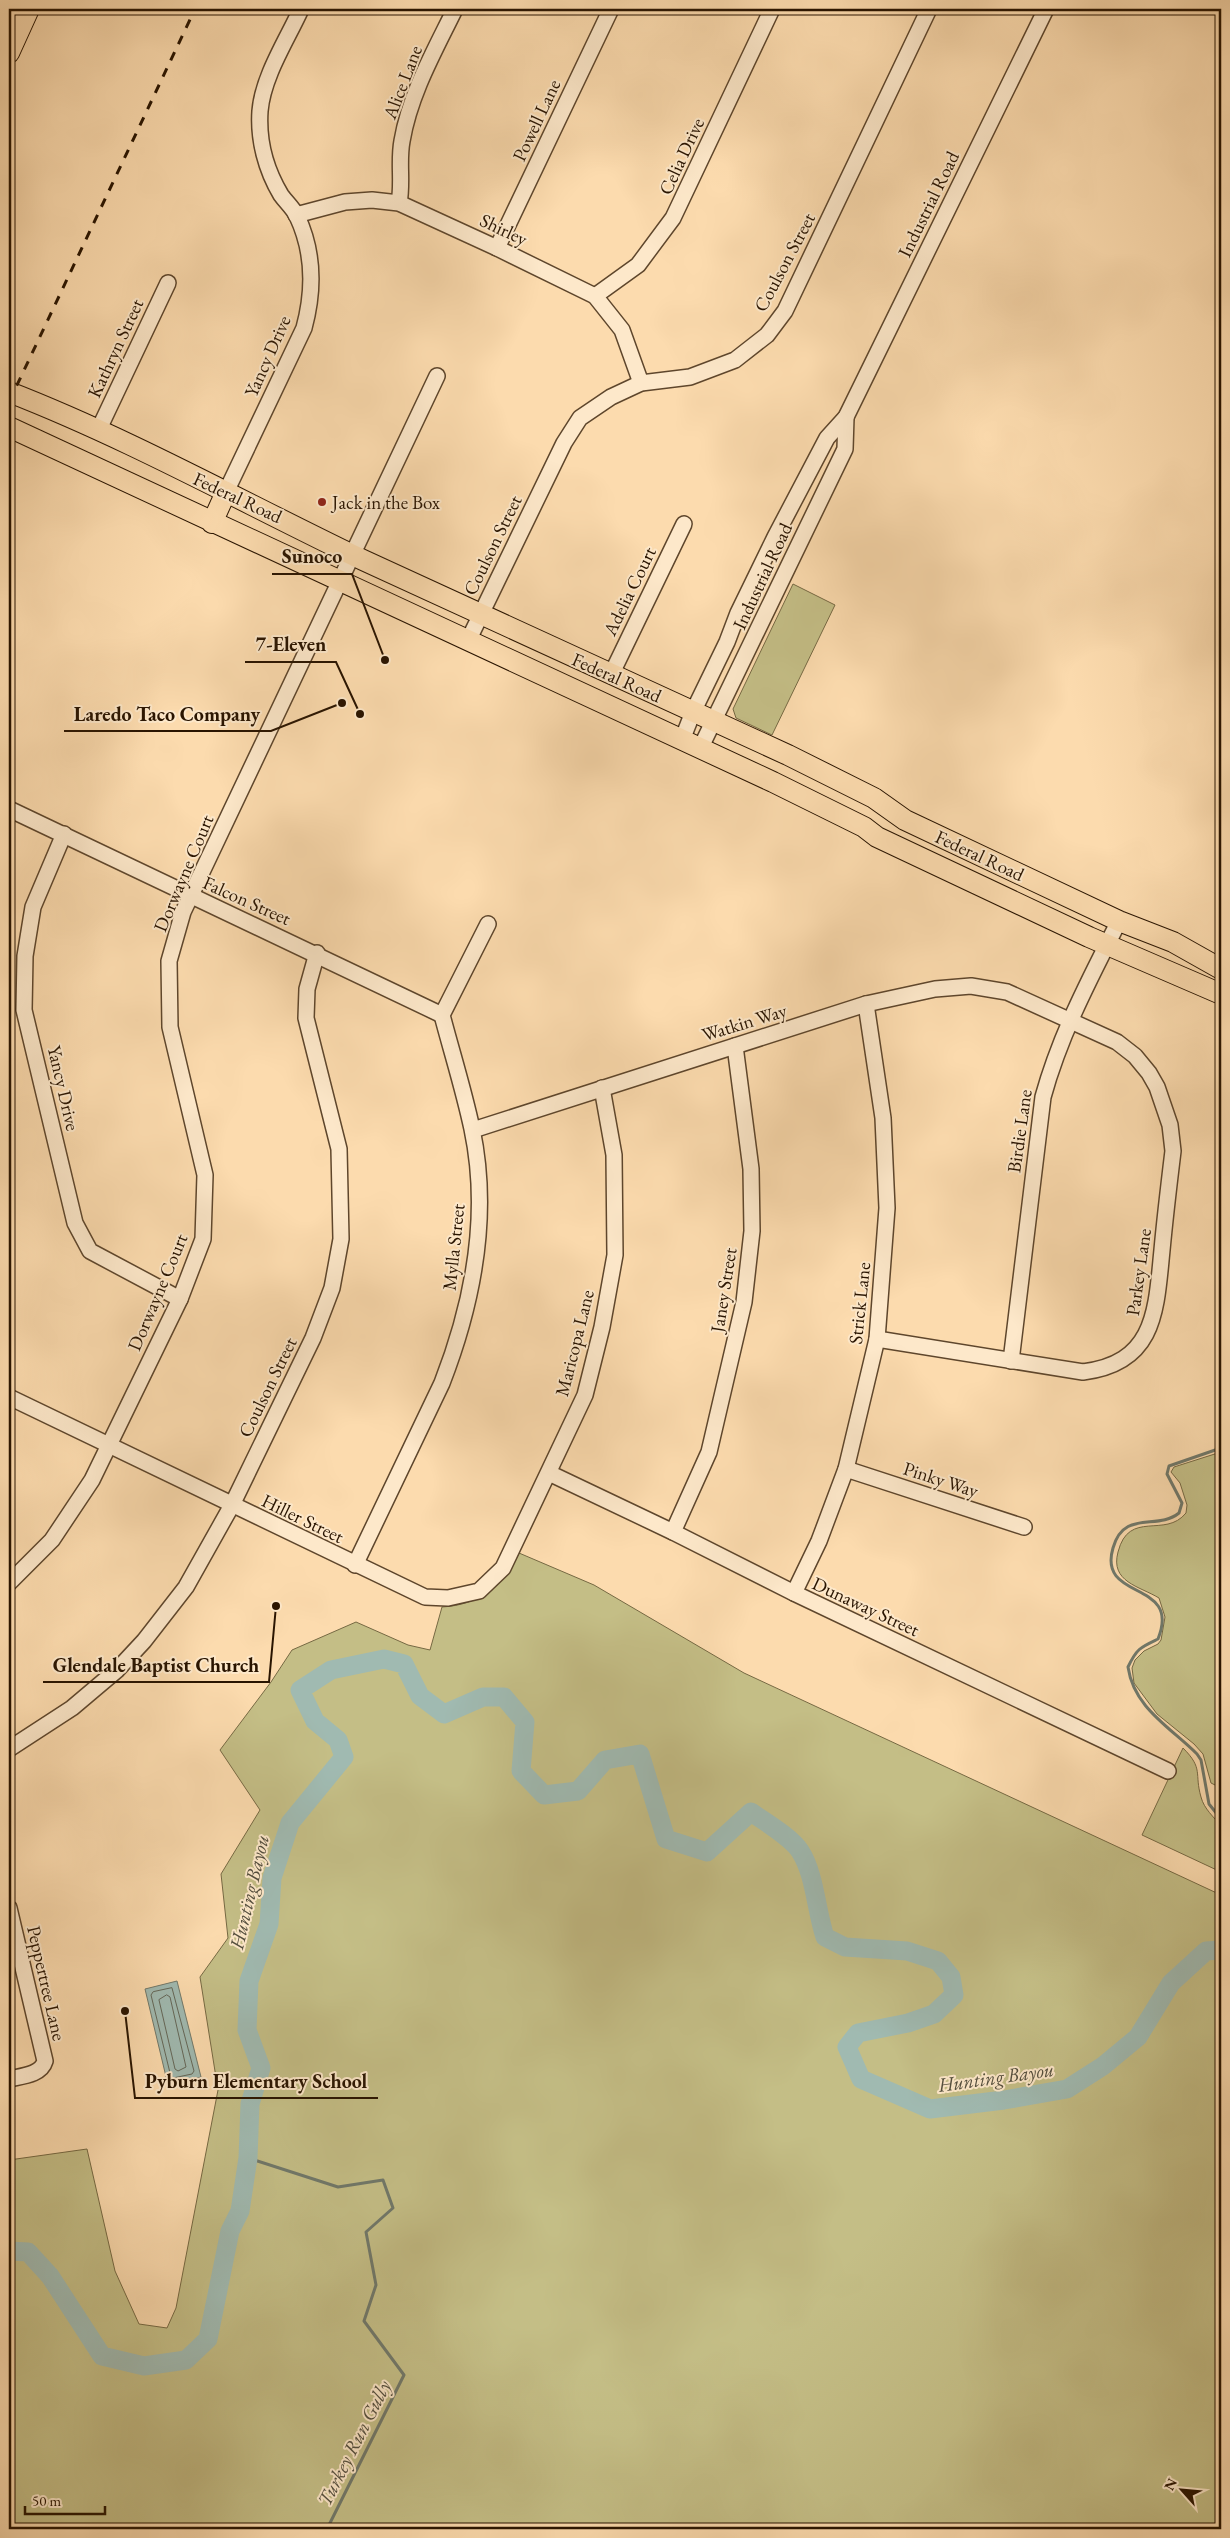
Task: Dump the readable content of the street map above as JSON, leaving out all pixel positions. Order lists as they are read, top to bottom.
{
  "streets": {
    "main road": ["Federal Road"],
    "street": [
      "Alice Lane",
      "Powell Lane",
      "Celia Drive",
      "Industrial Road",
      "Shirley",
      "Coulson Street",
      "Kathryn Street",
      "Yancy Drive",
      "Adelia Court",
      "Dorwayne Court",
      "Falcon Street",
      "Watkin Way",
      "Birdie Lane",
      "Mylla Street",
      "Parkey Lane",
      "Janey Street",
      "Strick Lane",
      "Maricopa Lane",
      "Pinky Way",
      "Hiller Street",
      "Dunaway Street",
      "Peppertree Lane"
    ]
  },
  "crossings": [
    ["Alice Lane", "Shirley"],
    ["Powell Lane", "Shirley"],
    ["Celia Drive", "Shirley"],
    ["Industrial Road", "Federal Road"],
    ["Shirley", "Coulson Street"],
    ["Shirley", "Yancy Drive"],
    ["Coulson Street", "Federal Road"],
    ["Coulson Street", "Falcon Street"],
    ["Coulson Street", "Hiller Street"],
    ["Kathryn Street", "Federal Road"],
    ["Yancy Drive", "Federal Road"],
    ["Yancy Drive", "Dorwayne Court"],
    ["Yancy Drive", "Falcon Street"],
    ["Federal Road", "Adelia Court"],
    ["Federal Road", "Dorwayne Court"],
    ["Federal Road", "Birdie Lane"],
    ["Dorwayne Court", "Falcon Street"],
    ["Dorwayne Court", "Hiller Street"],
    ["Falcon Street", "Mylla Street"],
    ["Watkin Way", "Mylla Street"],
    ["Watkin Way", "Parkey Lane"],
    ["Watkin Way", "Janey Street"],
    ["Watkin Way", "Strick Lane"],
    ["Watkin Way", "Maricopa Lane"],
    ["Birdie Lane", "Parkey Lane"],
    ["Mylla Street", "Hiller Street"],
    ["Parkey Lane", "Strick Lane"],
    ["Janey Street", "Dunaway Street"],
    ["Strick Lane", "Pinky Way"],
    ["Strick Lane", "Dunaway Street"],
    ["Maricopa Lane", "Hiller Street"],
    ["Maricopa Lane", "Dunaway Street"]
  ],
  "water": ["Hunting Bayou", "Turkey Run Gully"],
  "places": [
    "Jack in the Box",
    "Sunoco",
    "Laredo Taco Company",
    "7-Eleven",
    "Glendale Baptist Church",
    "Pyburn Elementary School"
  ],
  "scale_bar": "50 m",
  "north": "top left"
}
